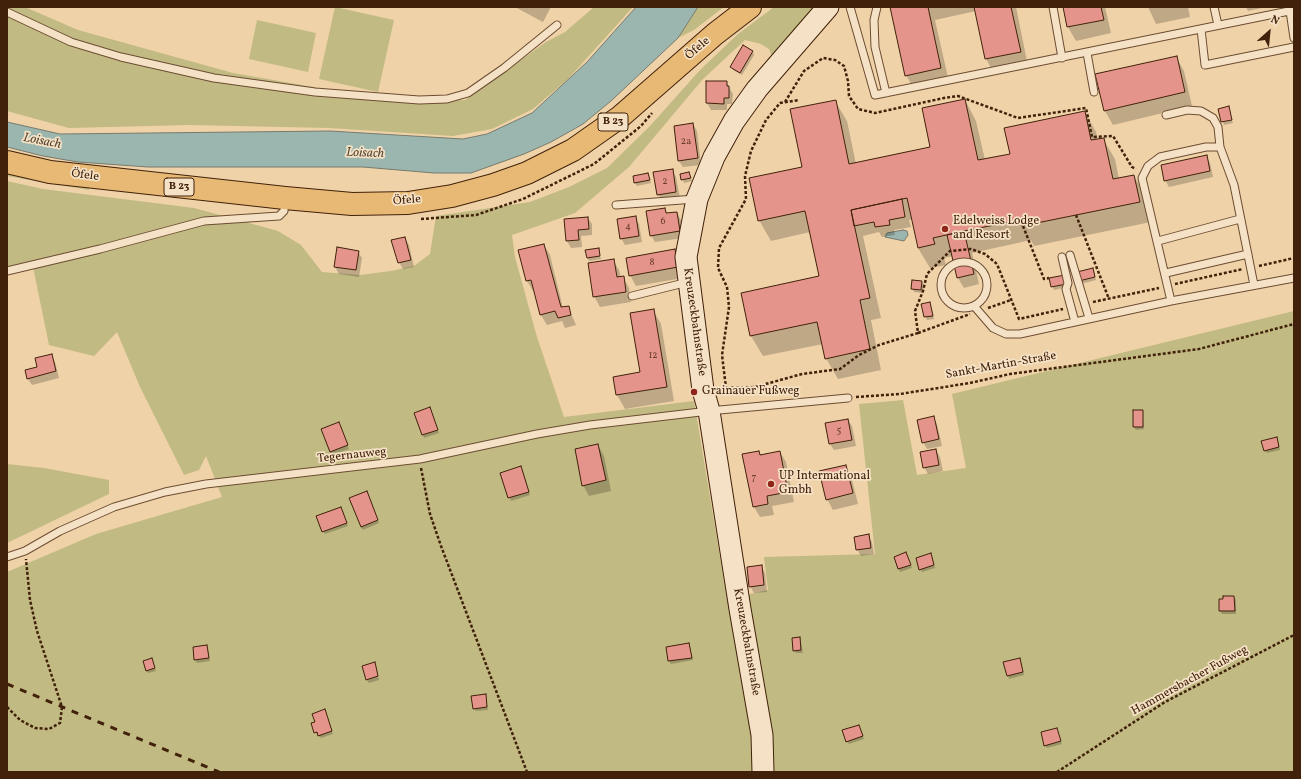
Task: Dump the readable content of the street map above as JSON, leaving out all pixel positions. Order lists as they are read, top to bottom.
{
  "streets": {
    "main road": ["Öfele", "B 23"],
    "street": ["Kreuzeckbahnstraße"],
    "lane": ["Tegernauweg"],
    "path": ["Sankt-Martin-Straße", "Hammersbacher Fußweg"]
  },
  "crossings": [
    ["Kreuzeckbahnstraße", "Tegernauweg"]
  ],
  "water": ["Loisach"],
  "places": ["Edelweiss Lodge and Resort", "Grainauer Fußweg", "UP Intermational Gmbh"],
  "house_numbers": [
    "2a",
    "2",
    "6",
    "4",
    "8",
    "12",
    "5",
    "7"
  ],
  "north": "top right"
}
